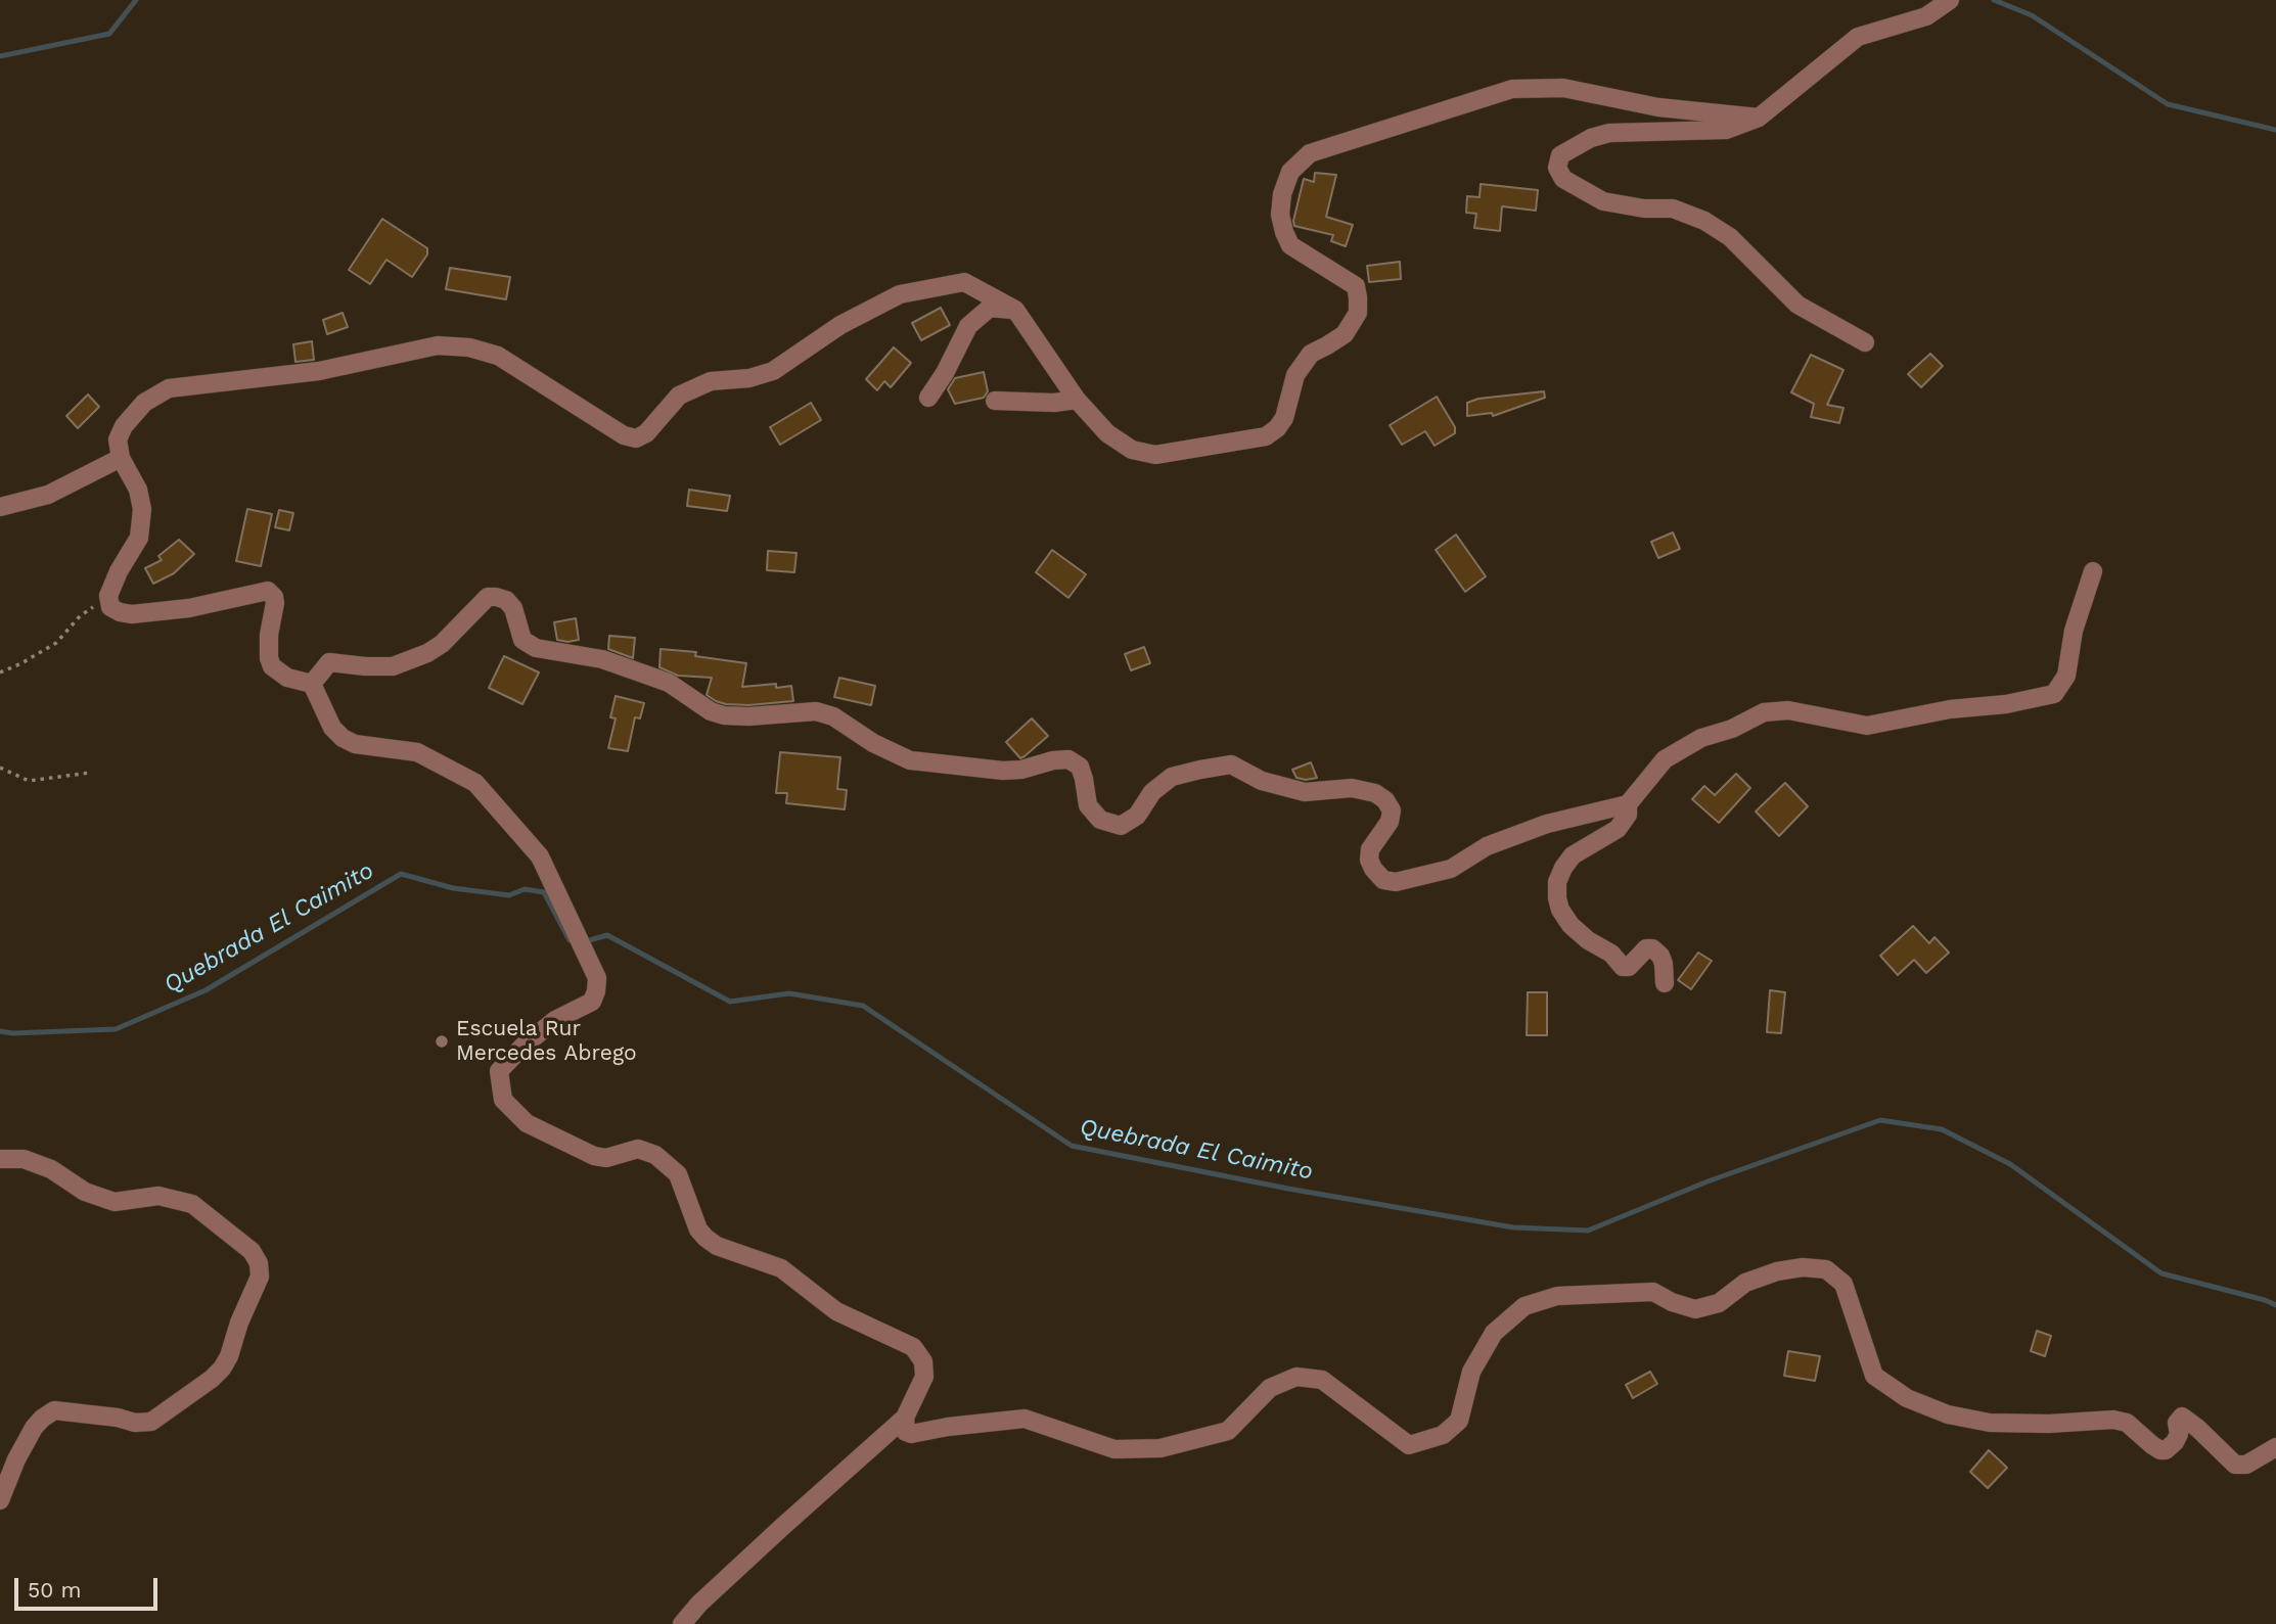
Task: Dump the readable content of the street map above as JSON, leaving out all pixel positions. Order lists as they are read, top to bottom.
{
  "water": ["Quebrada El Caimito"],
  "places": ["Escuela Rur Mercedes Abrego"],
  "scale_bar": "50 m"
}
